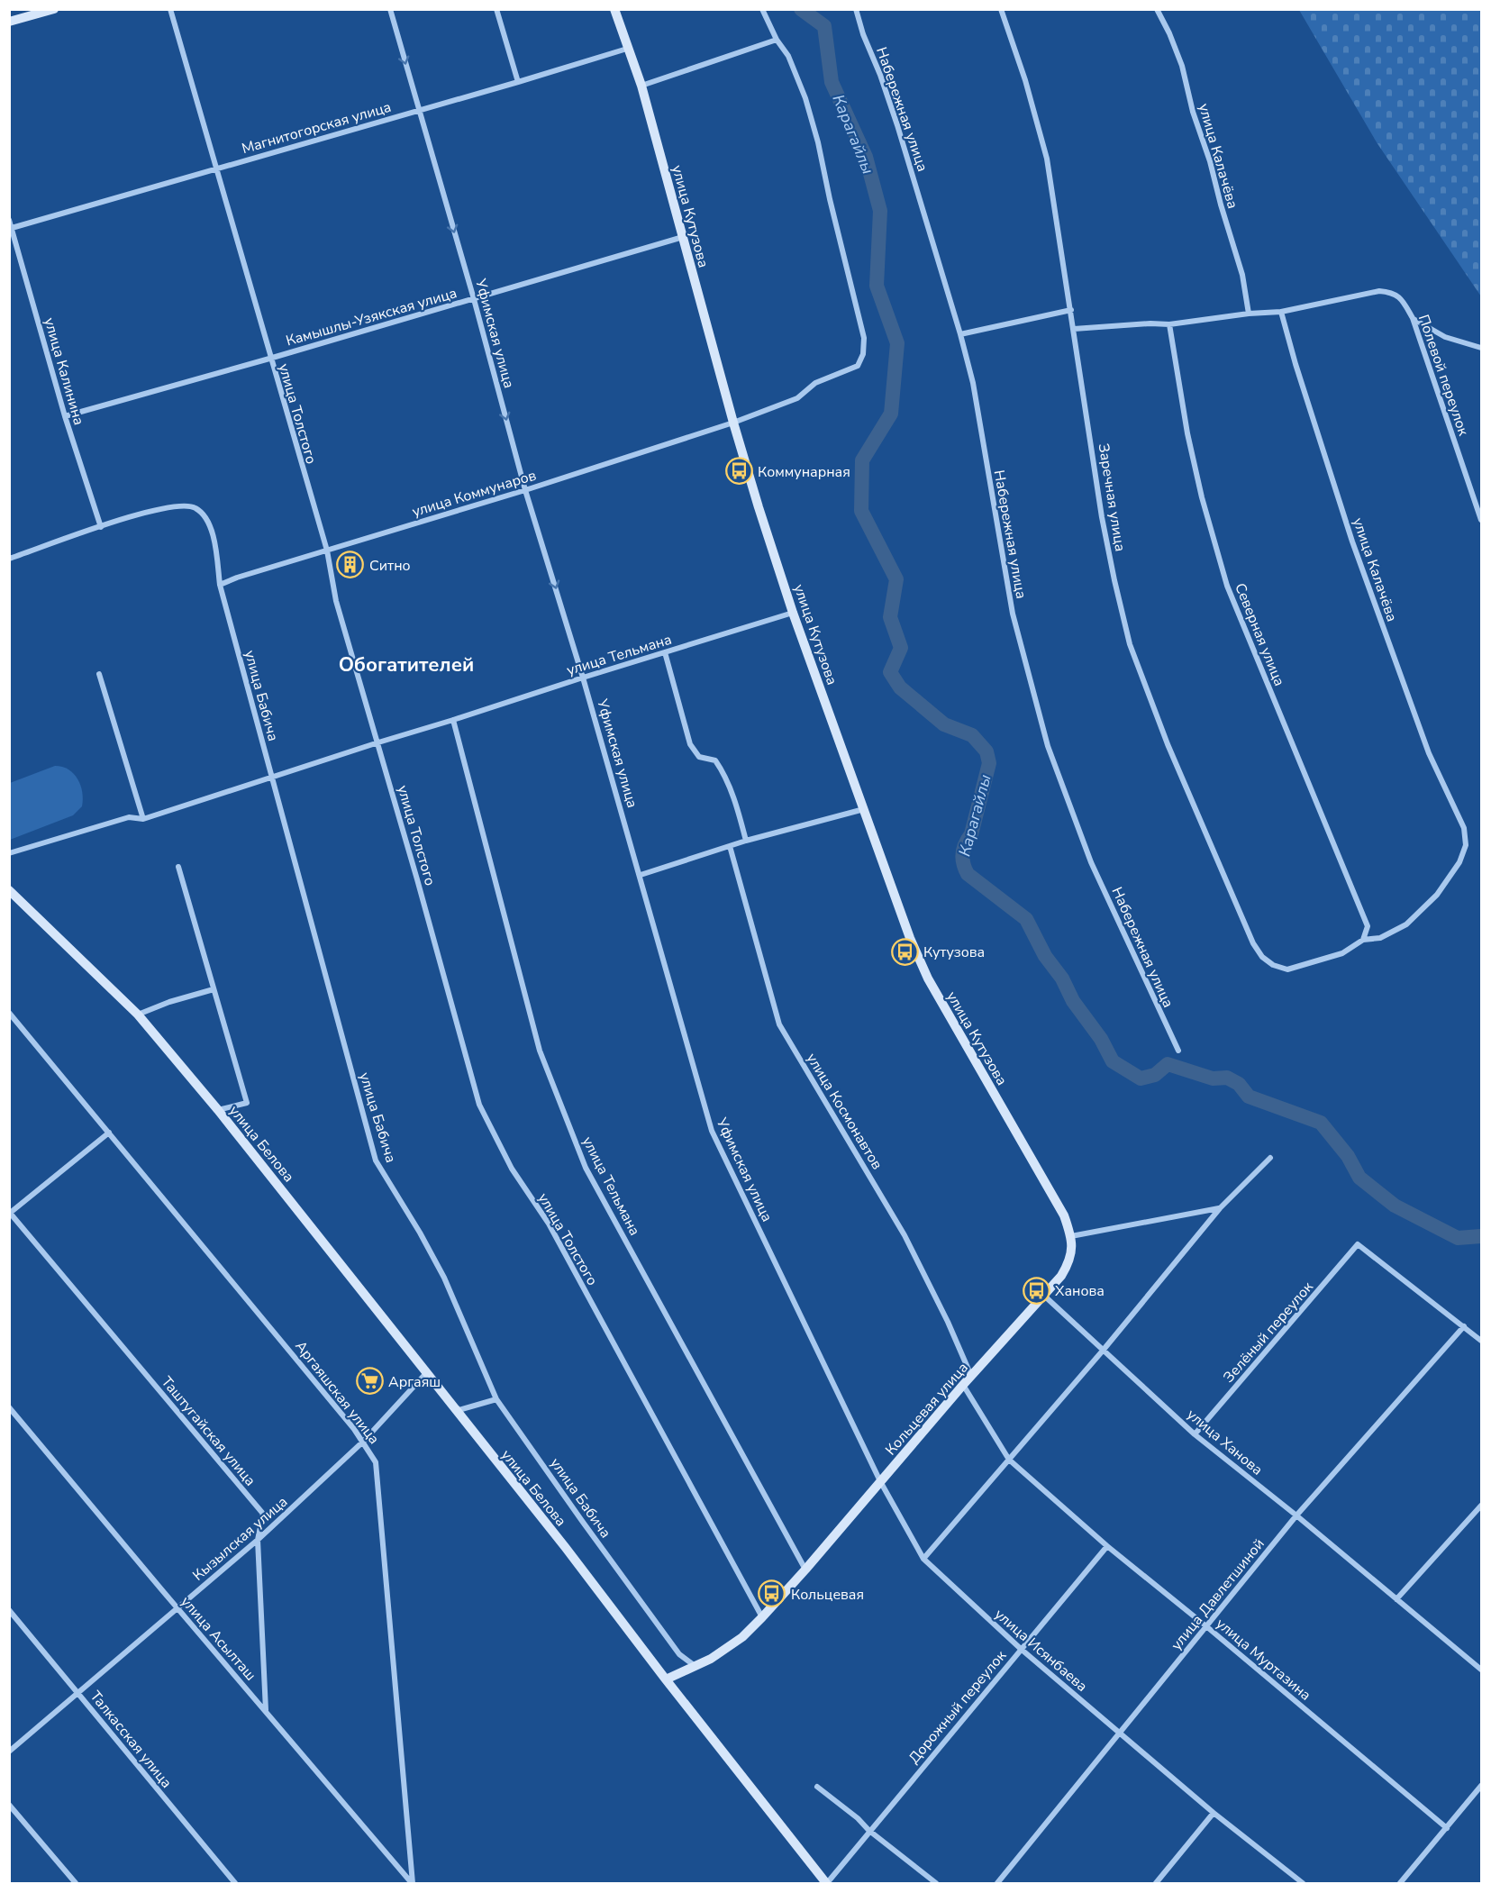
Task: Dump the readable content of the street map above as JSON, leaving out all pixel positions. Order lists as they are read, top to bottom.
{
  "streets": {
    "main road": ["улица Кутузова", "улица Белова", "Кольцевая улица"],
    "street": [
      "Набережная улица",
      "Магнитогорская улица",
      "улица Калачёва",
      "Камышлы-Узякская улица",
      "Уфимская улица",
      "улица Калинина",
      "Полевой переулок",
      "улица Толстого",
      "улица Коммунаров",
      "Заречная улица",
      "Северная улица",
      "улица Тельмана",
      "улица Бабича",
      "улица Космонавтов",
      "Зелёный переулок",
      "Аргаяшская улица",
      "Таштугайская улица",
      "улица Ханова",
      "Кызылская улица",
      "улица Давлетшиной",
      "улица Асылташ",
      "улица Исянбаева",
      "улица Муртазина",
      "Дорожный переулок",
      "Талкасская улица"
    ]
  },
  "crossings": [
    ["Магнитогорская улица", "улица Кутузова"],
    ["Магнитогорская улица", "Уфимская улица"],
    ["Магнитогорская улица", "улица Калинина"],
    ["Магнитогорская улица", "улица Толстого"],
    ["улица Калачёва", "Полевой переулок"],
    ["улица Калачёва", "Заречная улица"],
    ["улица Калачёва", "Северная улица"],
    ["улица Кутузова", "Камышлы-Узякская улица"],
    ["улица Кутузова", "улица Коммунаров"],
    ["улица Кутузова", "улица Тельмана"],
    ["улица Кутузова", "Кольцевая улица"],
    ["Камышлы-Узякская улица", "Уфимская улица"],
    ["Камышлы-Узякская улица", "улица Калинина"],
    ["Камышлы-Узякская улица", "улица Толстого"],
    ["Уфимская улица", "улица Коммунаров"],
    ["Уфимская улица", "улица Тельмана"],
    ["Уфимская улица", "Кольцевая улица"],
    ["Уфимская улица", "улица Исянбаева"],
    ["улица Калинина", "улица Бабича"],
    ["улица Толстого", "улица Коммунаров"],
    ["улица Толстого", "улица Тельмана"],
    ["улица Толстого", "Кольцевая улица"],
    ["улица Коммунаров", "улица Бабича"],
    ["Заречная улица", "Северная улица"],
    ["улица Тельмана", "улица Бабича"],
    ["улица Тельмана", "Кольцевая улица"],
    ["улица Бабича", "Кольцевая улица"],
    ["улица Космонавтов", "Кольцевая улица"],
    ["улица Белова", "Кольцевая улица"],
    ["улица Белова", "Кызылская улица"],
    ["улица Белова", "Дорожный переулок"],
    ["Зелёный переулок", "улица Ханова"],
    ["Зелёный переулок", "улица Давлетшиной"],
    ["Аргаяшская улица", "Кызылская улица"],
    ["Аргаяшская улица", "улица Асылташ"],
    ["Кольцевая улица", "улица Ханова"],
    ["Кольцевая улица", "улица Исянбаева"],
    ["Кольцевая улица", "улица Муртазина"],
    ["Таштугайская улица", "Кызылская улица"],
    ["Таштугайская улица", "улица Асылташ"],
    ["улица Ханова", "улица Давлетшиной"],
    ["Кызылская улица", "улица Асылташ"],
    ["Кызылская улица", "Талкасская улица"],
    ["улица Давлетшиной", "улица Исянбаева"],
    ["улица Давлетшиной", "улица Муртазина"],
    ["улица Исянбаева", "Дорожный переулок"],
    ["улица Муртазина", "Дорожный переулок"]
  ],
  "one_way": ["Уфимская улица"],
  "districts": ["Обогатителей"],
  "water": ["Карагайлы"],
  "places": {
    "bus stop": [
      "Коммунарная",
      "Кутузова",
      "Ханова",
      "Кольцевая"
    ],
    "building": ["Ситно"],
    "supermarket": ["Аргаяш"]
  }
}
